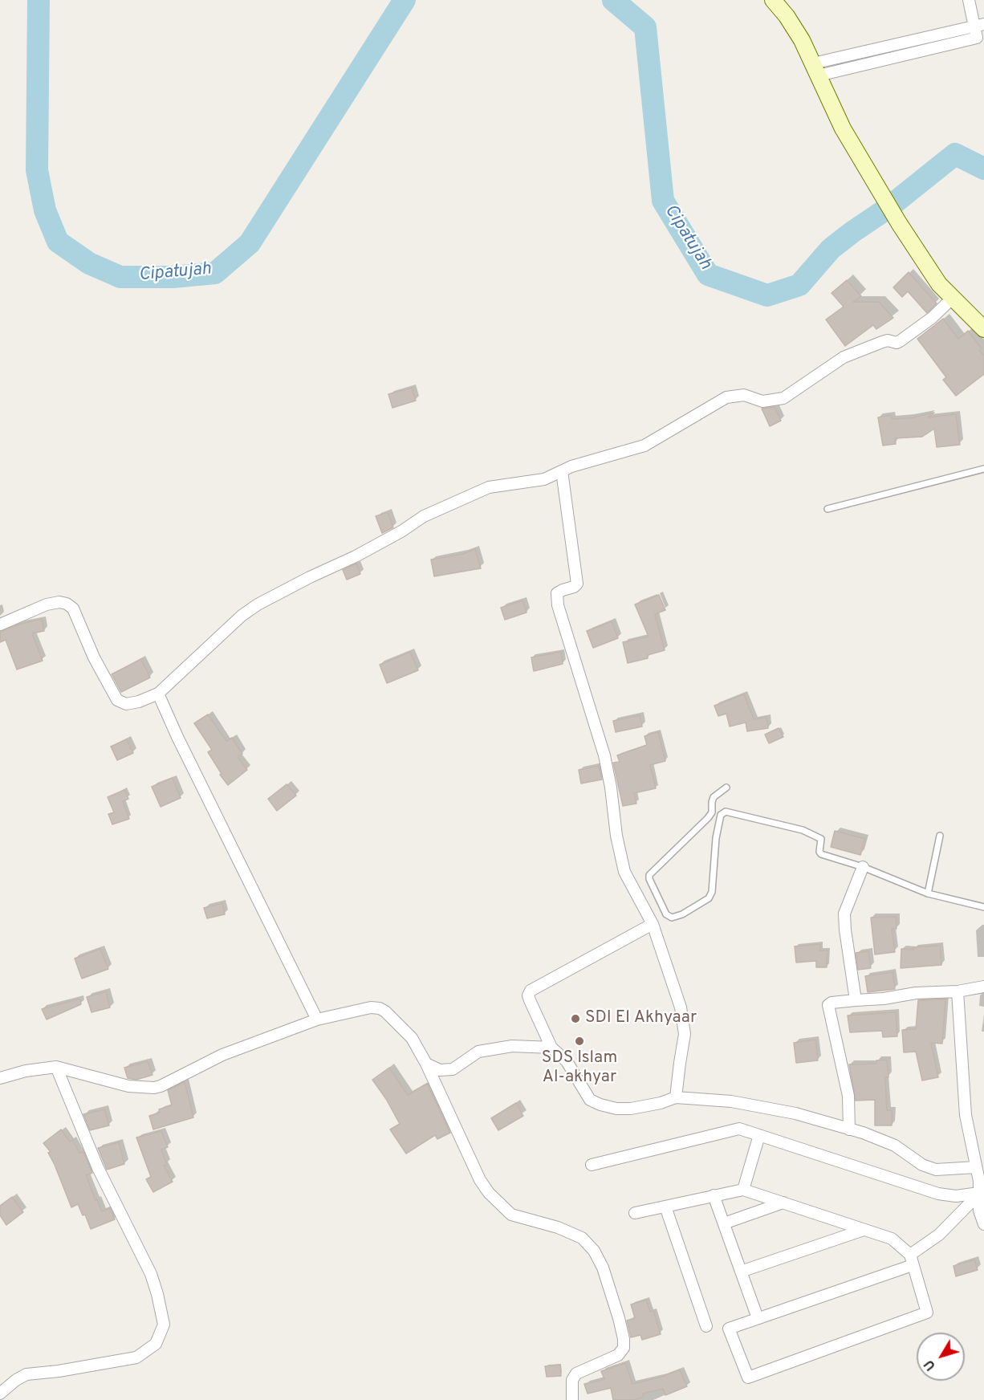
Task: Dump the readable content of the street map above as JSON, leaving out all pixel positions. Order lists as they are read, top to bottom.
{
  "water": ["Cipatujah"],
  "places": ["SDI El Akhyaar", "SDS Islam Al-akhyar"],
  "north": "bottom left"
}
